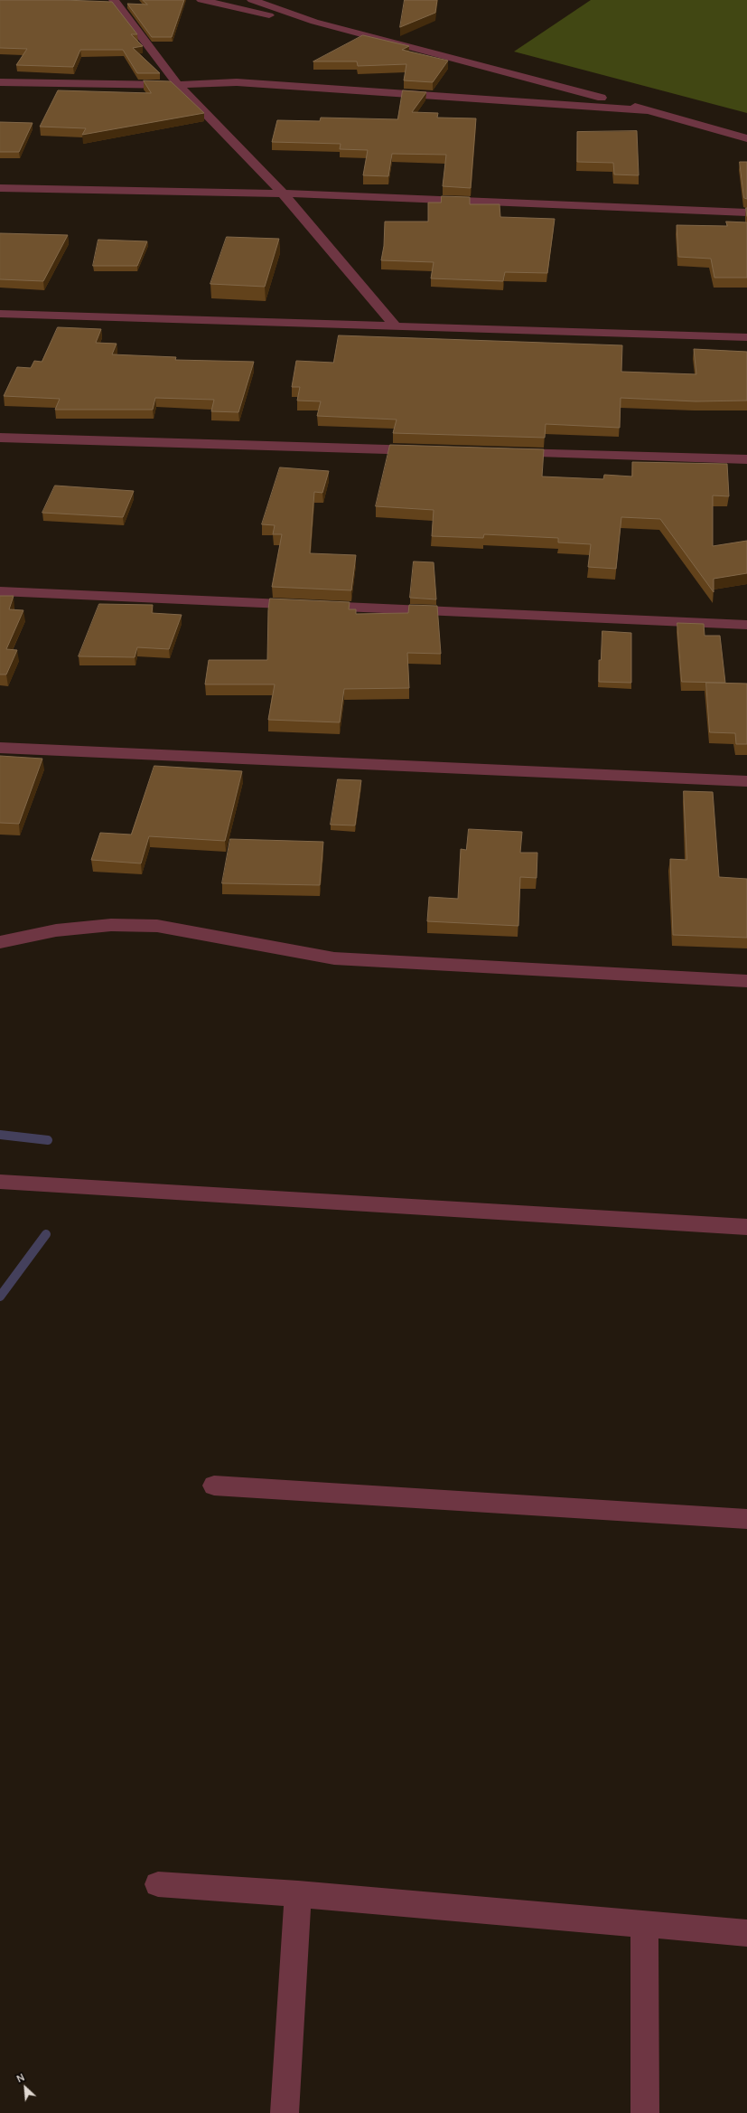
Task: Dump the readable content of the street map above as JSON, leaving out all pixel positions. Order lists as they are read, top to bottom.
{
  "north": "top left"
}
